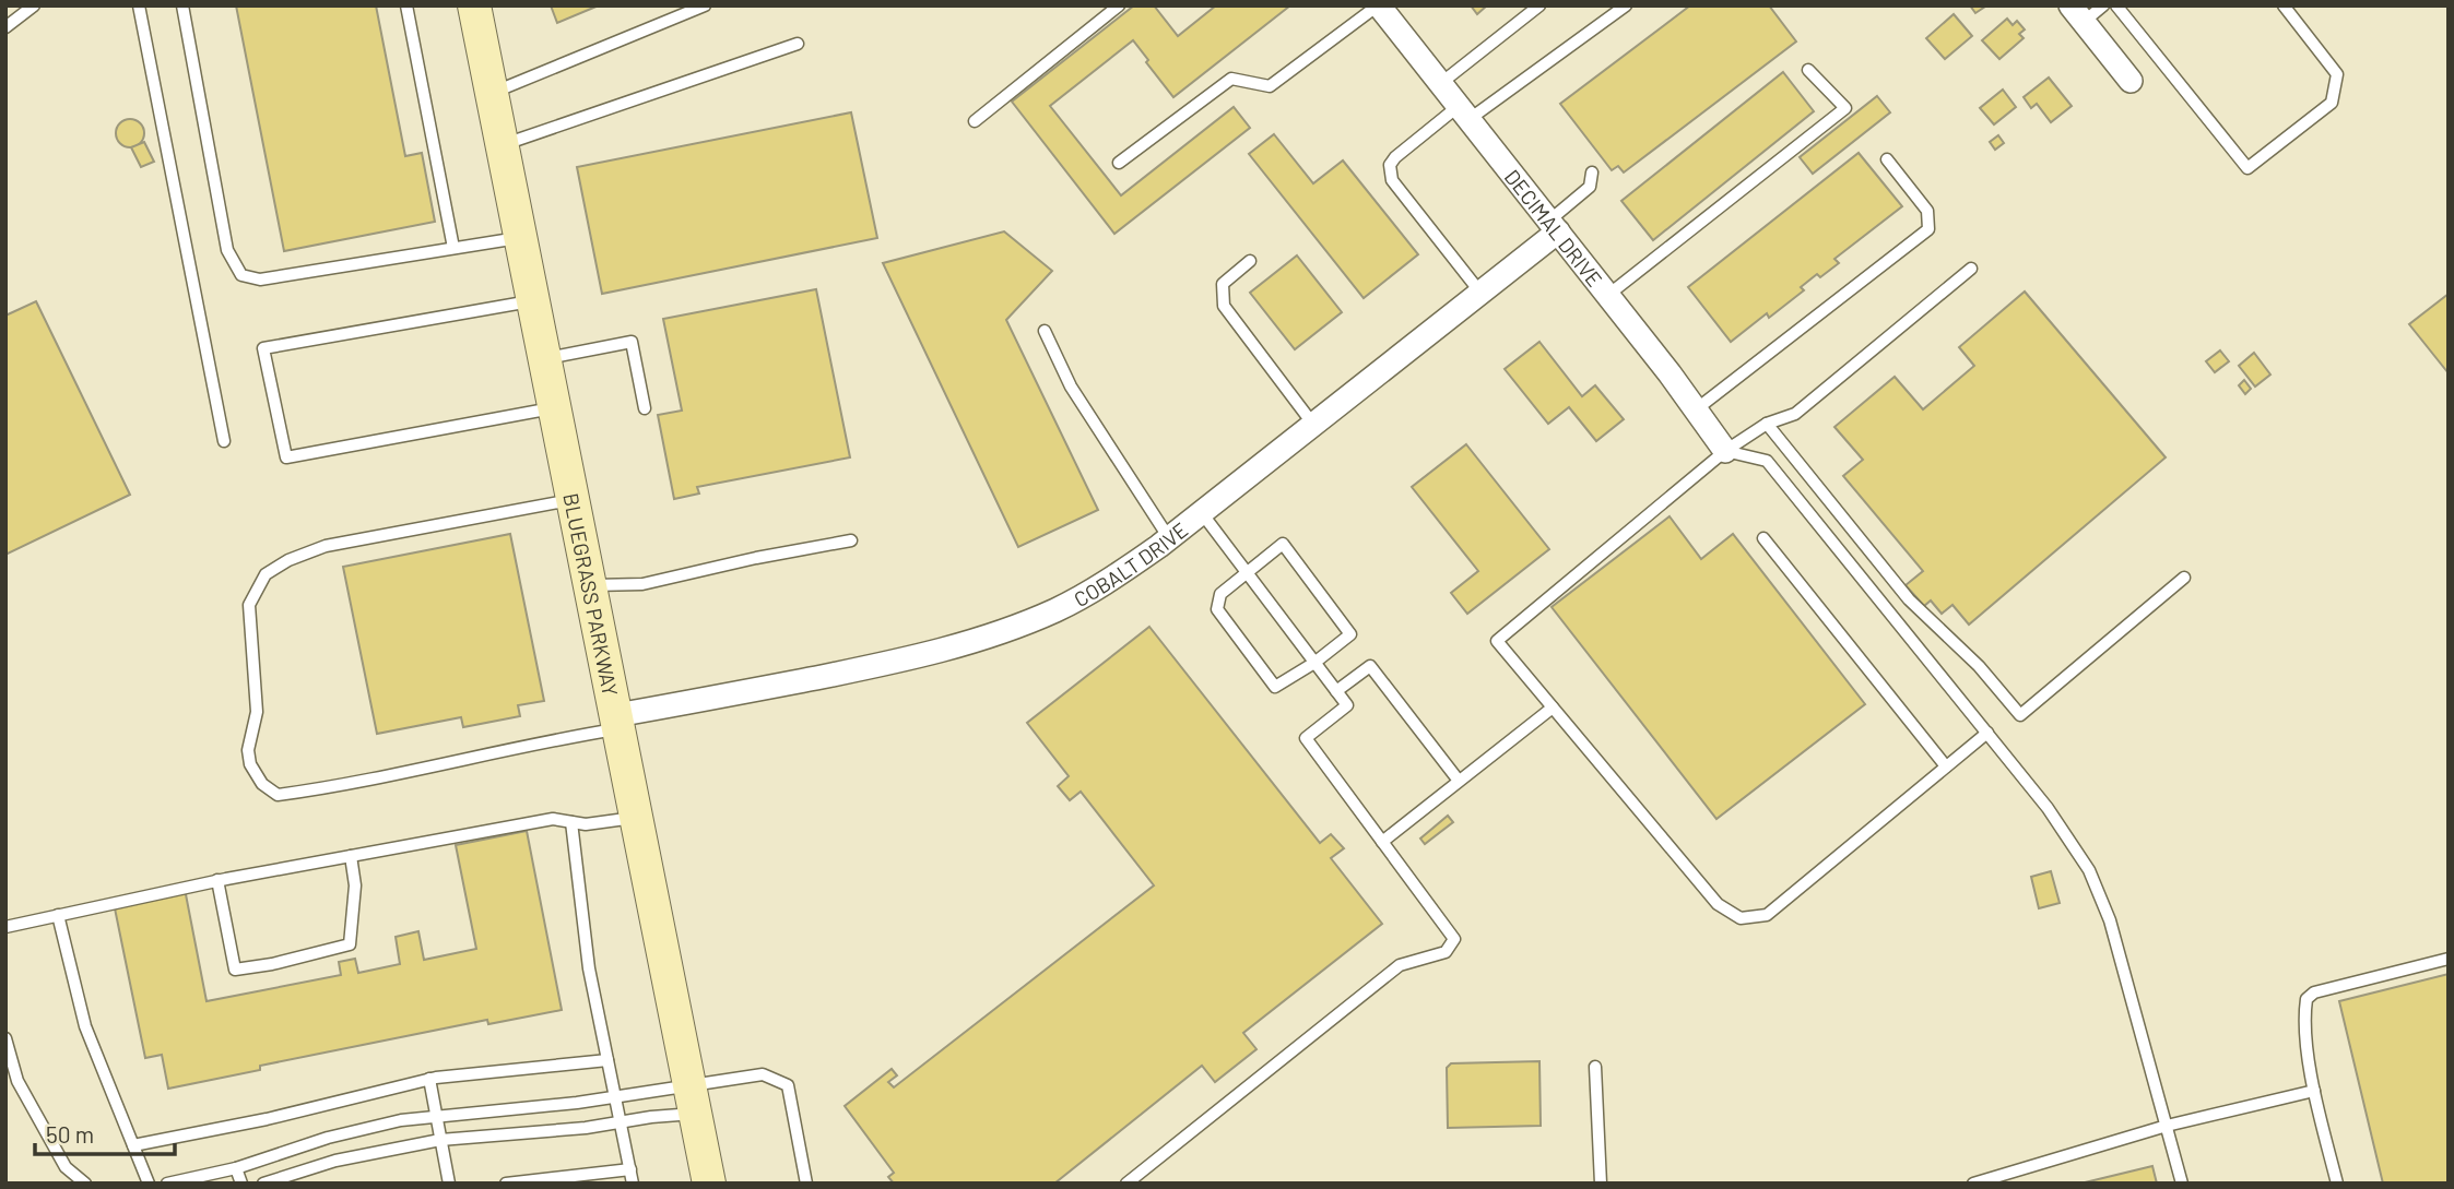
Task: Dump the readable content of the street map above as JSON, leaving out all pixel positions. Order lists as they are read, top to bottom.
{
  "streets": {
    "street": ["DECIMAL DRIVE", "COBALT DRIVE", "BLUEGRASS PARKWAY"]
  },
  "crossings": [
    ["DECIMAL DRIVE", "COBALT DRIVE"],
    ["COBALT DRIVE", "BLUEGRASS PARKWAY"]
  ],
  "scale_bar": "50 m"
}
